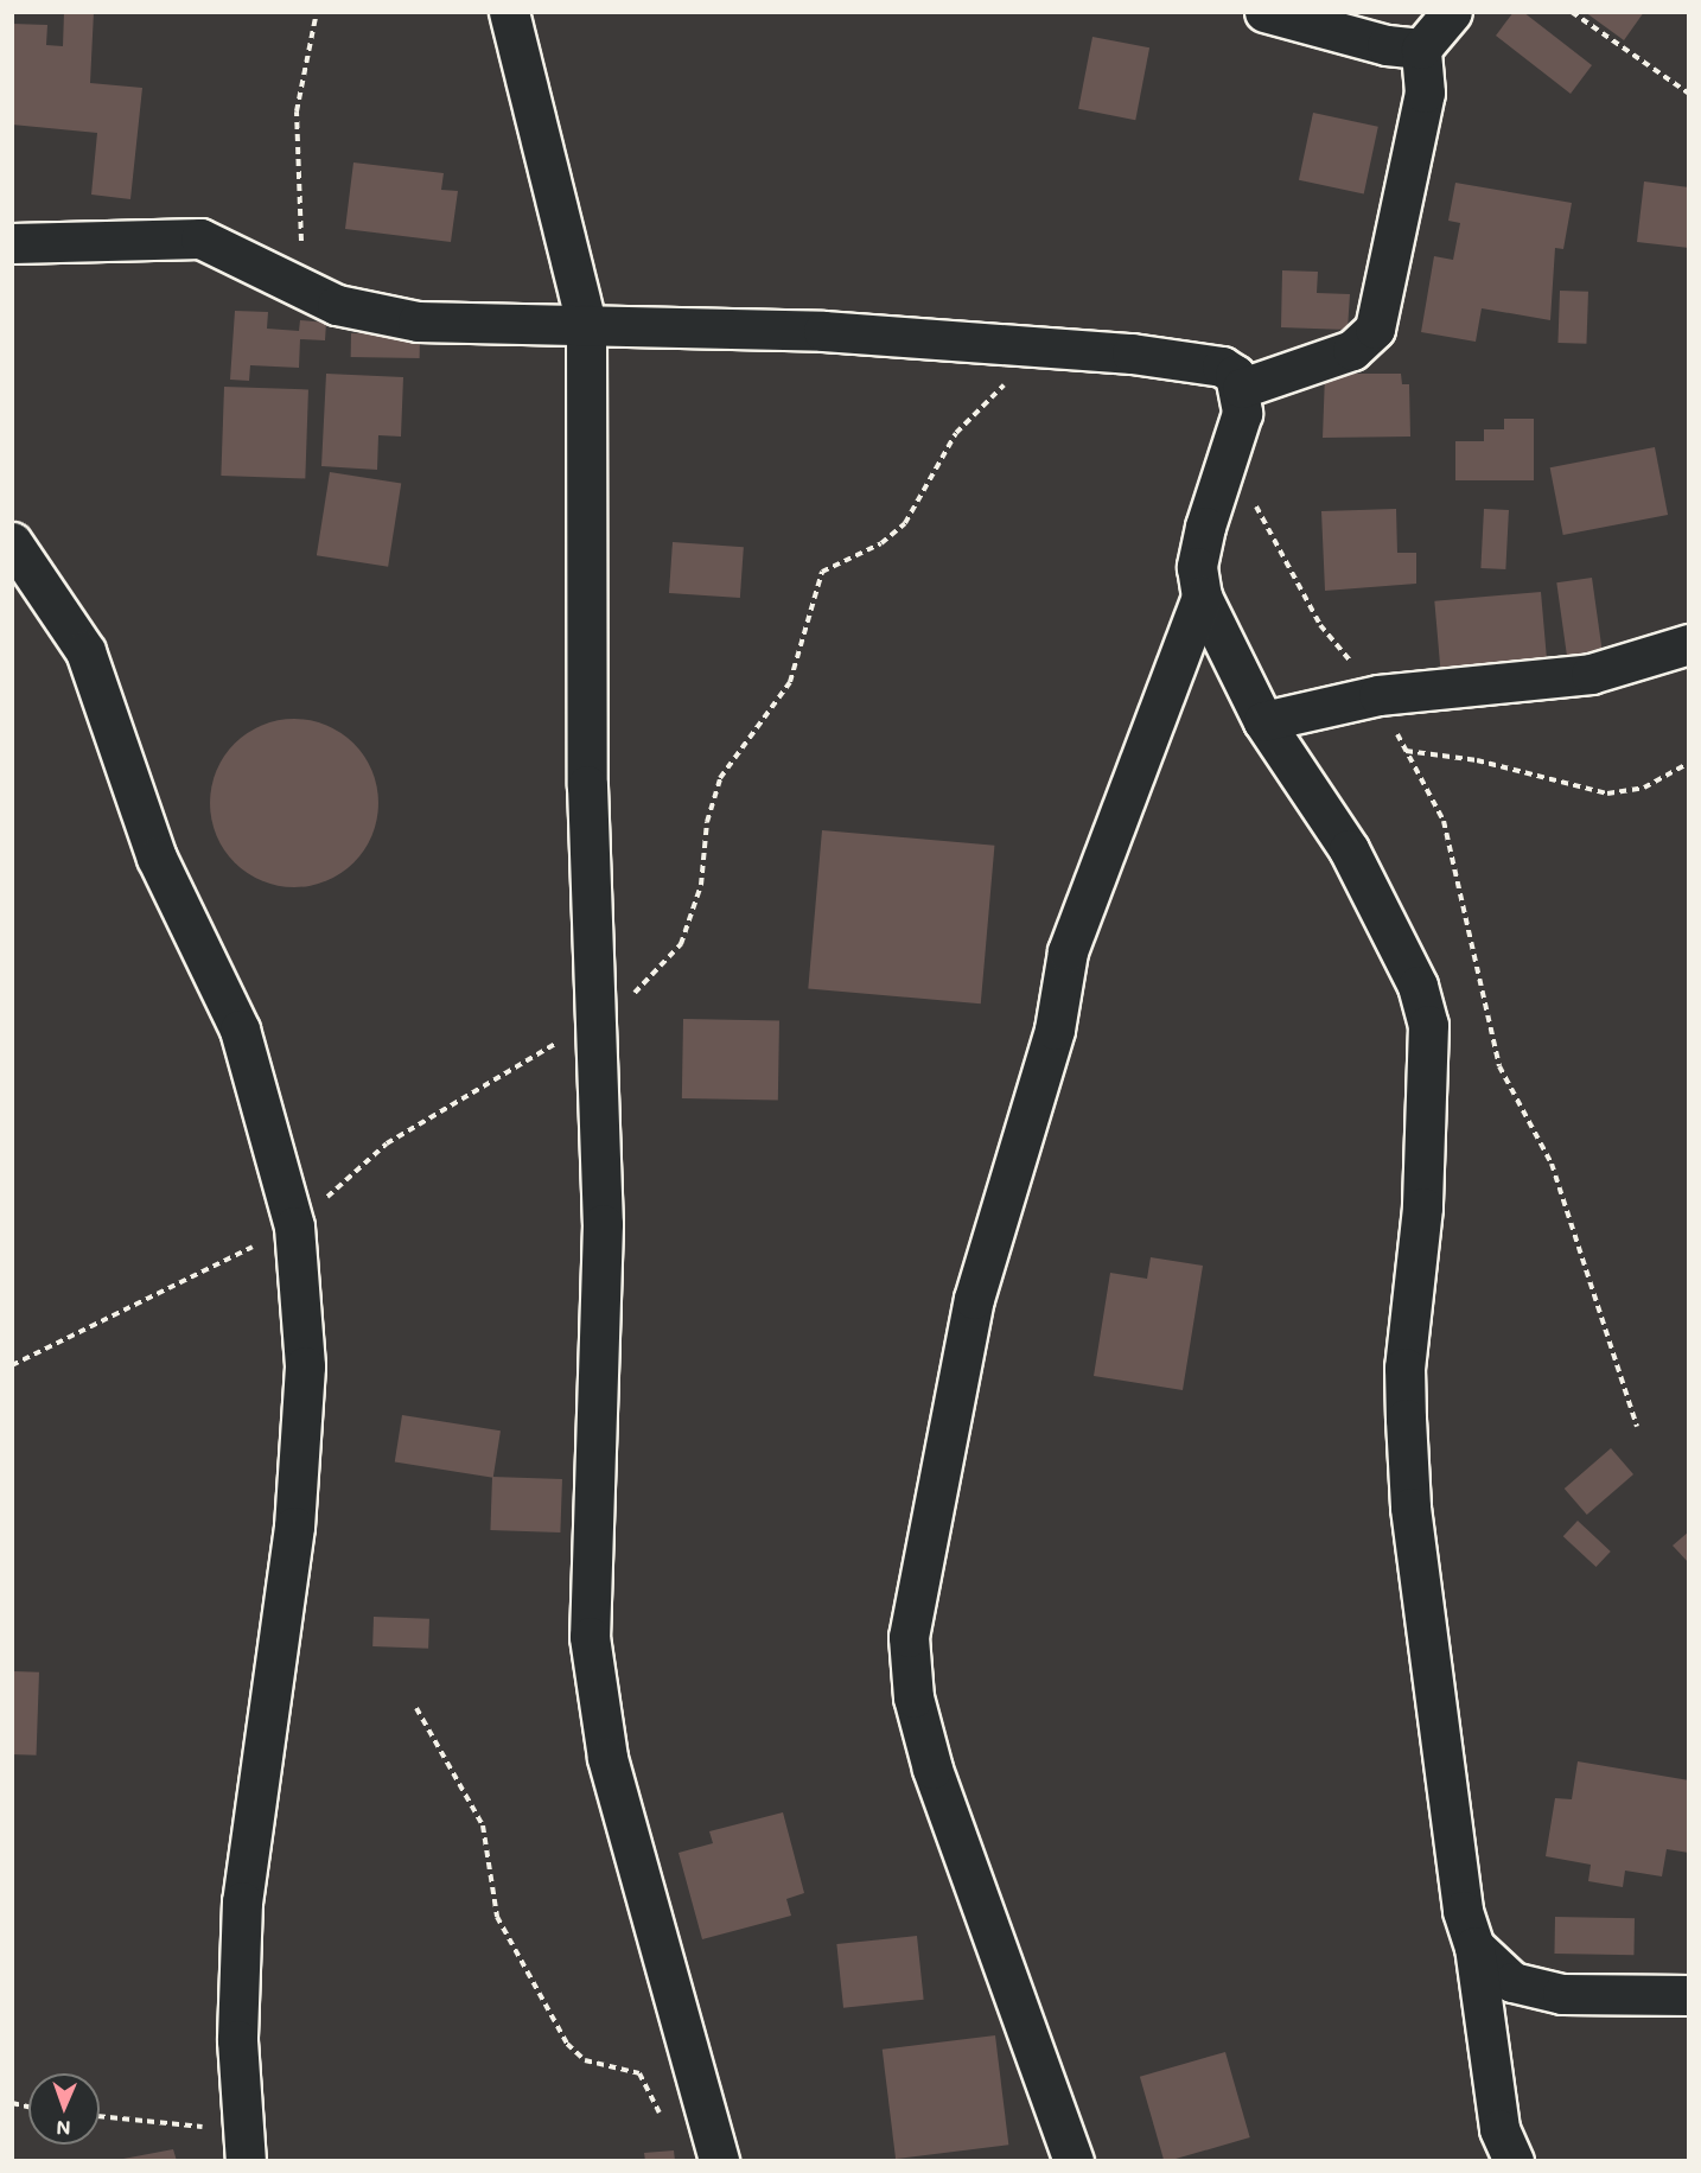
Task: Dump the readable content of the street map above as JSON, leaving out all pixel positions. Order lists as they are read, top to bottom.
{
  "north": "bottom"
}
